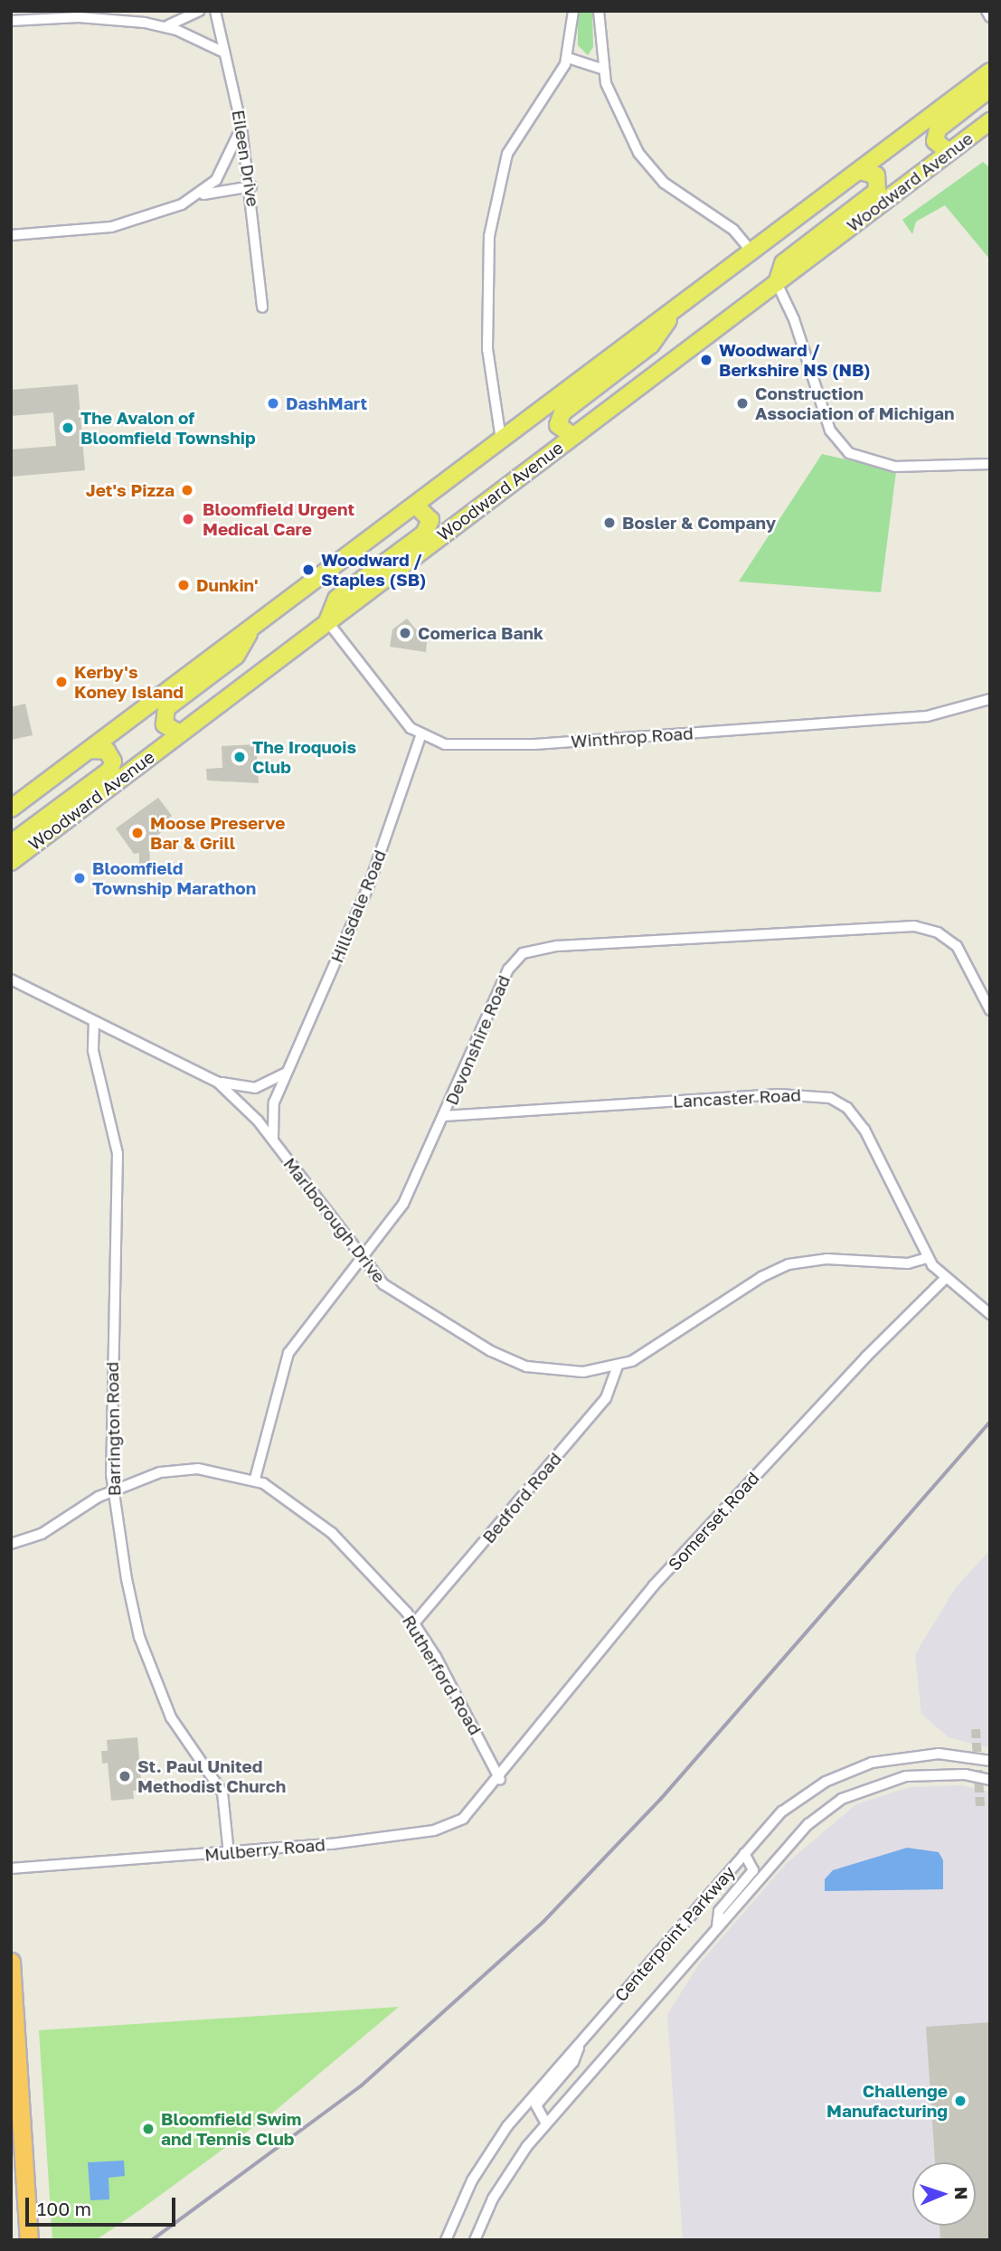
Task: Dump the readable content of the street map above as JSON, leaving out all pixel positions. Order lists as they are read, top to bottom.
{
  "streets": {
    "main road": ["Woodward Avenue"],
    "street": [
      "Eileen Drive",
      "Winthrop Road",
      "Hillsdale Road",
      "Devonshire Road",
      "Lancaster Road",
      "Marlborough Drive",
      "Barrington Road",
      "Bedford Road",
      "Somerset Road",
      "Rutherford Road",
      "Mulberry Road",
      "Centerpoint Parkway"
    ]
  },
  "crossings": [
    ["Winthrop Road", "Hillsdale Road"],
    ["Hillsdale Road", "Marlborough Drive"],
    ["Devonshire Road", "Lancaster Road"],
    ["Devonshire Road", "Marlborough Drive"],
    ["Devonshire Road", "Rutherford Road"],
    ["Lancaster Road", "Marlborough Drive"],
    ["Lancaster Road", "Somerset Road"],
    ["Marlborough Drive", "Barrington Road"],
    ["Marlborough Drive", "Bedford Road"],
    ["Barrington Road", "Rutherford Road"],
    ["Barrington Road", "Mulberry Road"],
    ["Bedford Road", "Rutherford Road"],
    ["Somerset Road", "Rutherford Road"],
    ["Somerset Road", "Mulberry Road"],
    ["Rutherford Road", "Mulberry Road"]
  ],
  "places": [
    "Woodward / Berkshire NS (NB)",
    "DashMart",
    "Construction Association of Michigan",
    "The Avalon of Bloomfield Township",
    "Jet's Pizza",
    "Bloomfield Urgent Medical Care",
    "Bosler & Company",
    "Woodward / Staples (SB)",
    "Dunkin'",
    "Comerica Bank",
    "Kerby's Koney Island",
    "The Iroquois Club",
    "Moose Preserve Bar & Grill",
    "Bloomfield Township Marathon",
    "St. Paul United Methodist Church",
    "Challenge Manufacturing",
    "Bloomfield Swim and Tennis Club"
  ],
  "scale_bar": "100 m",
  "north": "right"
}
